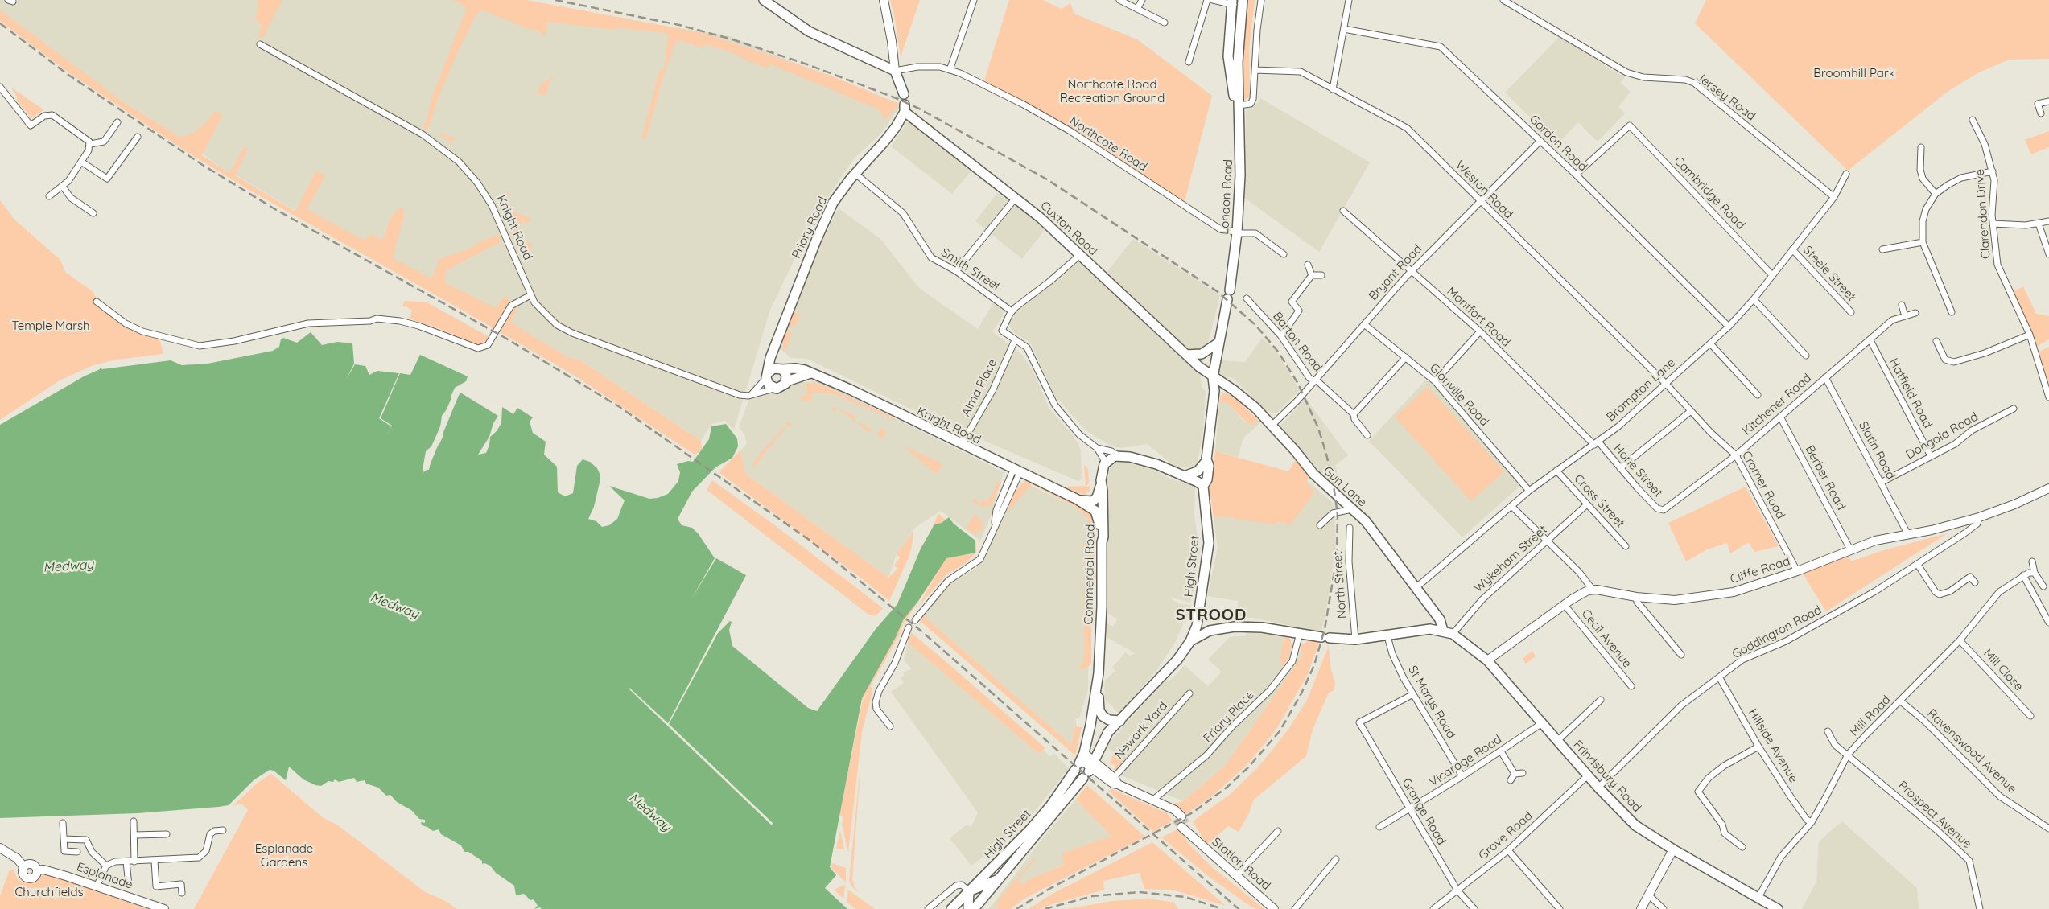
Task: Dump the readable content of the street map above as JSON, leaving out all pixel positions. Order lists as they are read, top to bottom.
{
  "streets": {
    "main road": [
      "London Road",
      "Knight Road",
      "Priory Road",
      "Cuxton Road",
      "Gun Lane",
      "High Street",
      "Commercial Road",
      "Frindsbury Road"
    ],
    "street": [
      "Jersey Road",
      "Gordon Road",
      "Northcote Road",
      "Weston Road",
      "Cambridge Road",
      "Clarendon Drive",
      "Smith Street",
      "Bryant Road",
      "Steele Street",
      "Montfort Road",
      "Barton Road",
      "Alma Place",
      "Brompton Lane",
      "Hatfield Road",
      "Glanville Road",
      "Kitchener Road",
      "Dongola Road",
      "Slatin Road",
      "Hone Street",
      "Berber Road",
      "Cromer Road",
      "Cross Street",
      "Wykeham Street",
      "Cliffe Road",
      "North Street",
      "Goddington Road",
      "Cecil Avenue",
      "Mill Close",
      "St Marys Road",
      "Mill Road",
      "Friary Place",
      "Newark Yard",
      "Hillside Avenue",
      "Ravenswood Avenue",
      "Vicarage Road",
      "Grange Road",
      "Prospect Avenue",
      "Grove Road",
      "Station Road",
      "Esplanade"
    ]
  },
  "crossings": [
    ["Jersey Road", "Brompton Lane"],
    ["Gordon Road", "Cambridge Road"],
    ["Gordon Road", "Bryant Road"],
    ["Gordon Road", "Brompton Lane"],
    ["Northcote Road", "London Road"],
    ["Weston Road", "Bryant Road"],
    ["Weston Road", "Brompton Lane"],
    ["Weston Road", "Cromer Road"],
    ["Cambridge Road", "Brompton Lane"],
    ["London Road", "Cuxton Road"],
    ["London Road", "Gun Lane"],
    ["London Road", "High Street"],
    ["Knight Road", "Priory Road"],
    ["Knight Road", "Alma Place"],
    ["Knight Road", "Commercial Road"],
    ["Priory Road", "Cuxton Road"],
    ["Priory Road", "Smith Street"],
    ["Cuxton Road", "Gun Lane"],
    ["Cuxton Road", "High Street"],
    ["Bryant Road", "Montfort Road"],
    ["Bryant Road", "Barton Road"],
    ["Bryant Road", "Glanville Road"],
    ["Bryant Road", "Gun Lane"],
    ["Steele Street", "Brompton Lane"],
    ["Montfort Road", "Brompton Lane"],
    ["Montfort Road", "Hone Street"],
    ["Brompton Lane", "Glanville Road"],
    ["Brompton Lane", "Hone Street"],
    ["Brompton Lane", "Cromer Road"],
    ["Brompton Lane", "Gun Lane"],
    ["Brompton Lane", "Cross Street"],
    ["Hatfield Road", "Kitchener Road"],
    ["Hatfield Road", "Dongola Road"],
    ["Kitchener Road", "Slatin Road"],
    ["Kitchener Road", "Hone Street"],
    ["Kitchener Road", "Berber Road"],
    ["Kitchener Road", "Cromer Road"],
    ["Dongola Road", "Slatin Road"],
    ["Slatin Road", "Cliffe Road"],
    ["Berber Road", "Cliffe Road"],
    ["Cromer Road", "Cliffe Road"],
    ["Gun Lane", "High Street"],
    ["Gun Lane", "Frindsbury Road"],
    ["Cross Street", "Wykeham Street"],
    ["Wykeham Street", "Frindsbury Road"],
    ["High Street", "Commercial Road"],
    ["Cliffe Road", "Goddington Road"],
    ["Goddington Road", "Hillside Avenue"],
    ["Goddington Road", "Frindsbury Road"],
    ["Mill Close", "Mill Road"],
    ["St Marys Road", "Vicarage Road"],
    ["St Marys Road", "Grange Road"],
    ["Mill Road", "Hillside Avenue"],
    ["Mill Road", "Ravenswood Avenue"],
    ["Mill Road", "Frindsbury Road"],
    ["Mill Road", "Prospect Avenue"],
    ["Vicarage Road", "Frindsbury Road"],
    ["Vicarage Road", "Grange Road"],
    ["Frindsbury Road", "Grove Road"],
    ["Grange Road", "Grove Road"]
  ],
  "districts": ["STROOD"],
  "water": ["Medway"],
  "parks": [
    "Broomhill Park",
    "Northcote Road Recreation Ground",
    "Temple Marsh",
    "Esplanade Gardens",
    "Churchfields"
  ]
}
